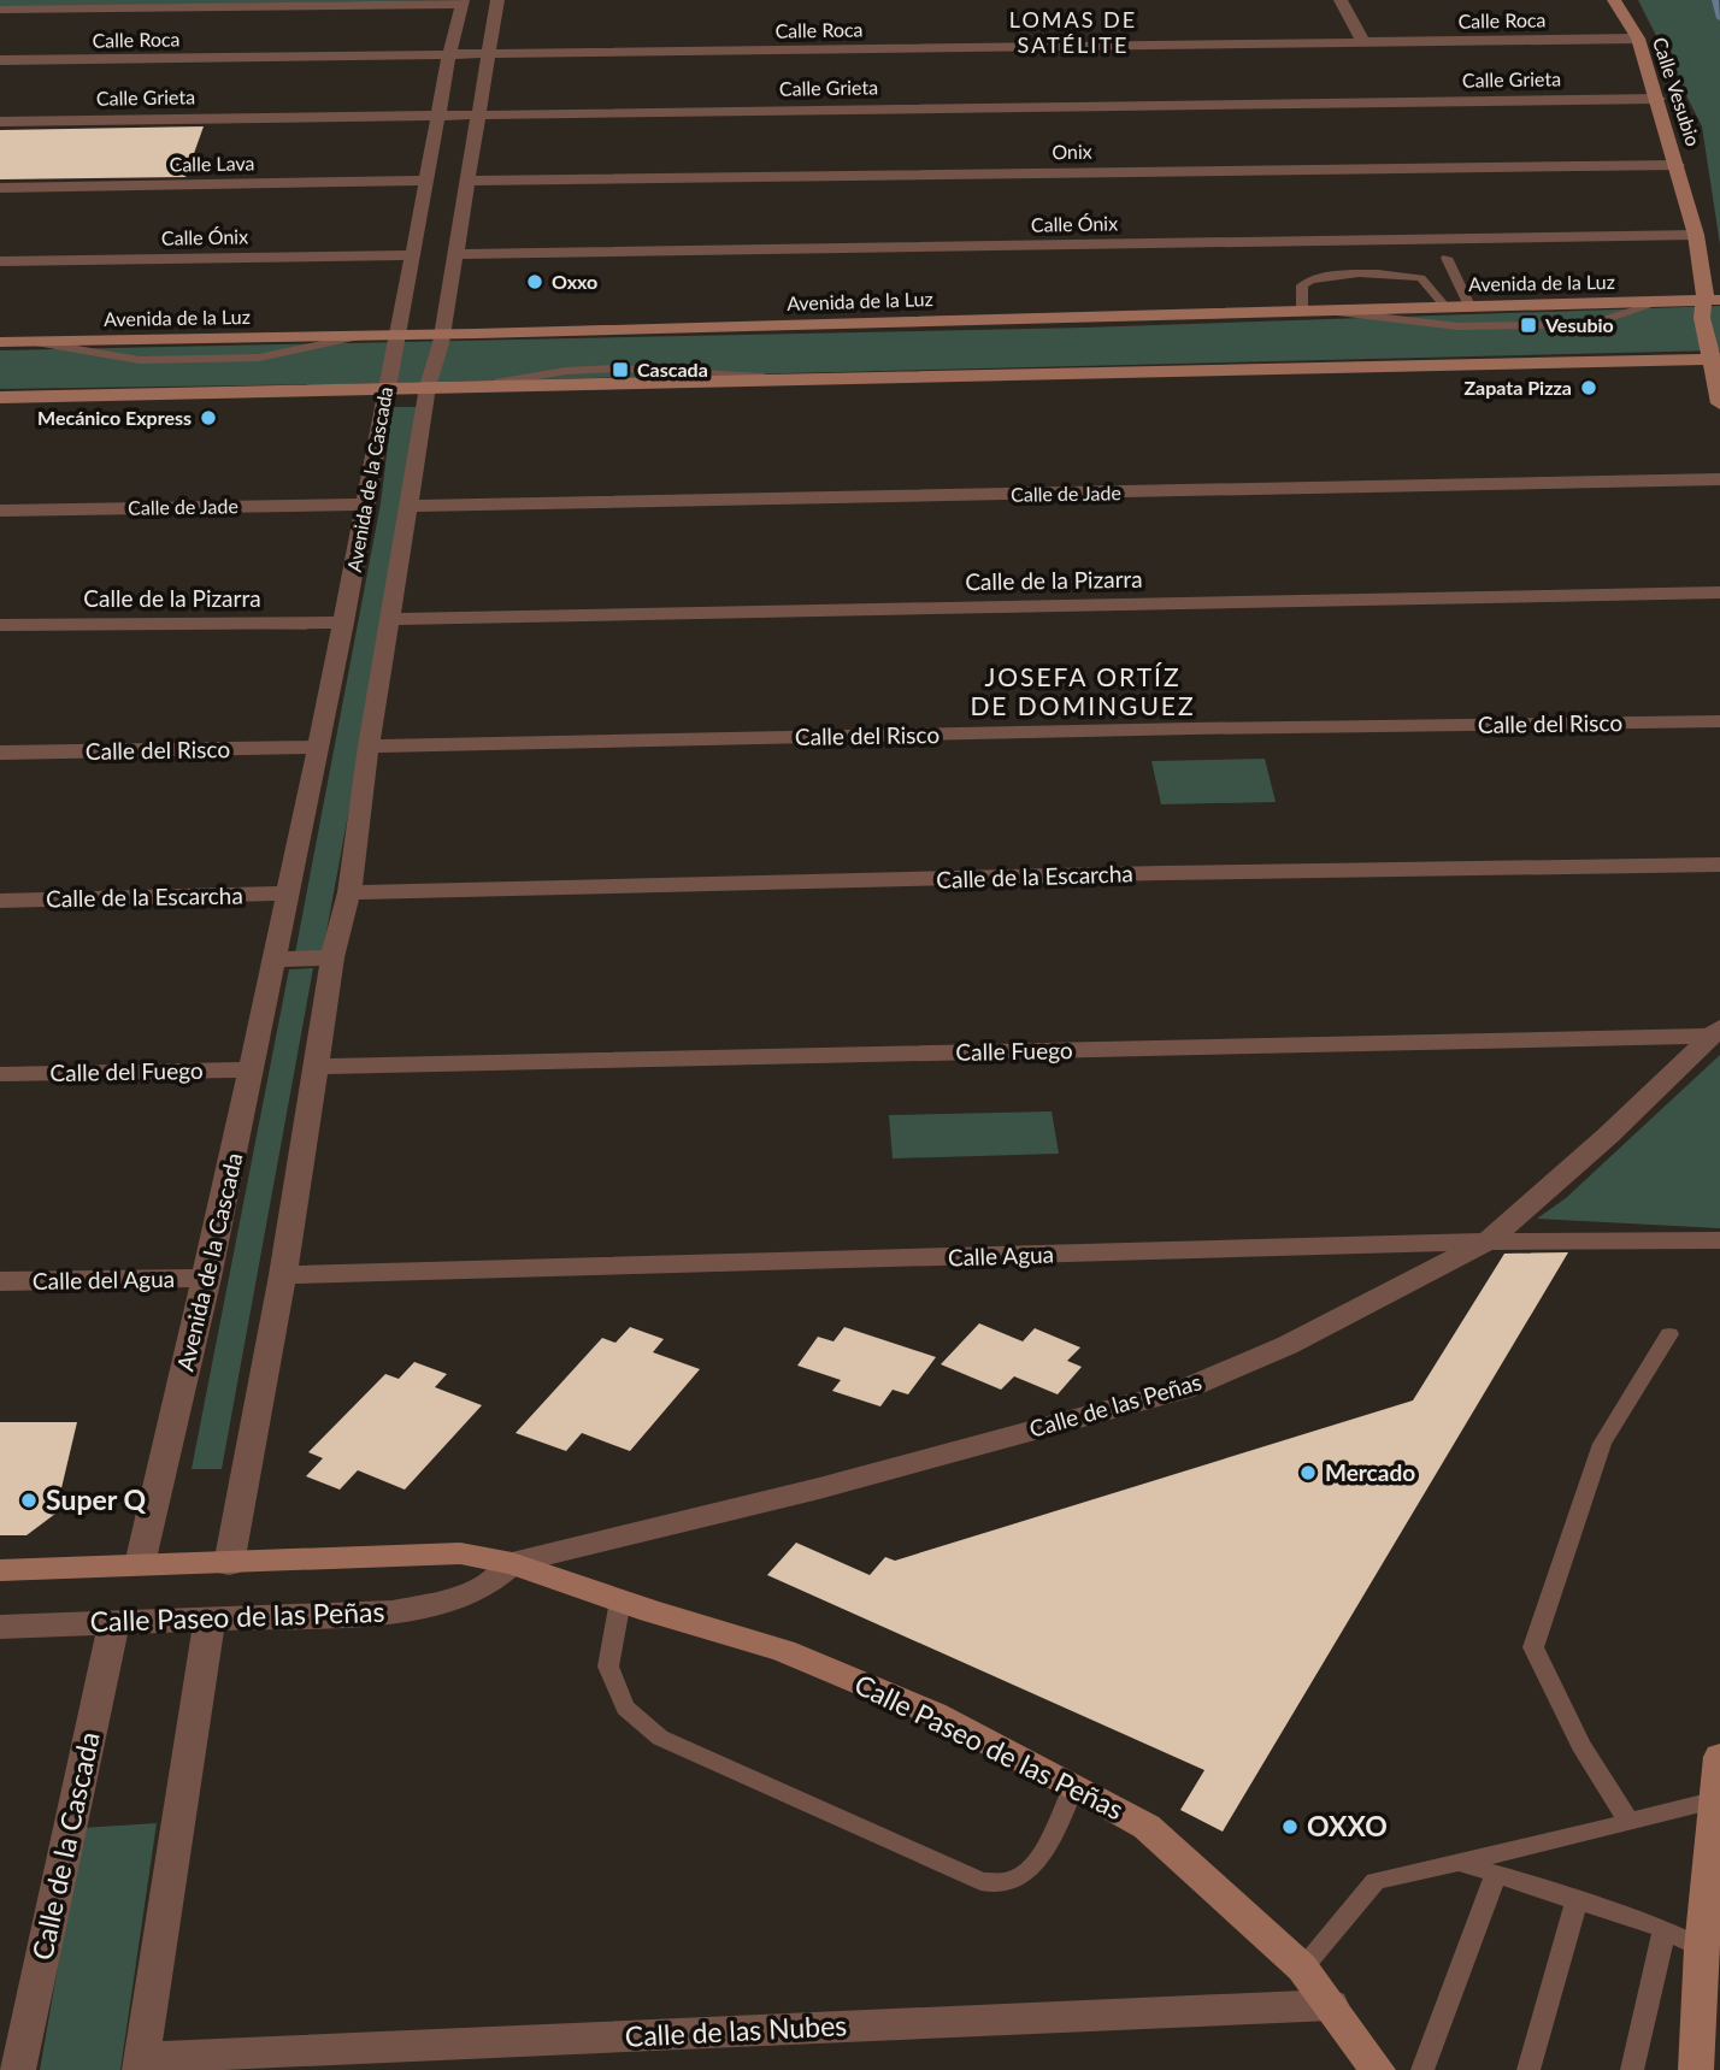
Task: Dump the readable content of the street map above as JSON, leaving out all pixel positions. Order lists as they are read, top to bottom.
{
  "streets": {
    "main road": ["Calle Vesubio", "Avenida de la Luz", "Calle Paseo de las Peñas"],
    "street": [
      "Calle Roca",
      "Calle Grieta",
      "Onix",
      "Calle Lava",
      "Calle Ónix",
      "Avenida de la Cascada",
      "Calle de Jade",
      "Calle de la Pizarra",
      "Calle del Risco",
      "Calle de la Escarcha",
      "Calle Fuego",
      "Calle del Fuego",
      "Calle Agua",
      "Calle del Agua",
      "Calle de las Peñas",
      "Calle de la Cascada",
      "Calle de las Nubes"
    ]
  },
  "crossings": [
    ["Calle Roca", "Calle Vesubio"],
    ["Calle Roca", "Avenida de la Cascada"],
    ["Calle Grieta", "Calle Vesubio"],
    ["Calle Grieta", "Avenida de la Cascada"],
    ["Calle Vesubio", "Onix"],
    ["Calle Vesubio", "Calle Ónix"],
    ["Calle Vesubio", "Avenida de la Luz"],
    ["Onix", "Avenida de la Cascada"],
    ["Calle Lava", "Avenida de la Cascada"],
    ["Calle Ónix", "Avenida de la Cascada"],
    ["Avenida de la Luz", "Avenida de la Cascada"],
    ["Avenida de la Cascada", "Calle de Jade"],
    ["Avenida de la Cascada", "Calle de la Pizarra"],
    ["Avenida de la Cascada", "Calle del Risco"],
    ["Avenida de la Cascada", "Calle de la Escarcha"],
    ["Avenida de la Cascada", "Calle Fuego"],
    ["Avenida de la Cascada", "Calle del Fuego"],
    ["Avenida de la Cascada", "Calle Agua"],
    ["Avenida de la Cascada", "Calle del Agua"],
    ["Avenida de la Cascada", "Calle Paseo de las Peñas"],
    ["Calle Fuego", "Calle de las Peñas"],
    ["Calle Agua", "Calle de las Peñas"],
    ["Calle de las Peñas", "Calle Paseo de las Peñas"],
    ["Calle Paseo de las Peñas", "Calle de la Cascada"],
    ["Calle Paseo de las Peñas", "Calle de las Nubes"]
  ],
  "districts": ["LOMAS DE SATÉLITE", "JOSEFA ORTÍZ DE DOMINGUEZ"],
  "places": {
    "other": [
      "Oxxo",
      "Zapata Pizza",
      "Mecánico Express",
      "Mercado",
      "Super Q",
      "OXXO"
    ],
    "transit": ["Vesubio", "Cascada"]
  }
}
